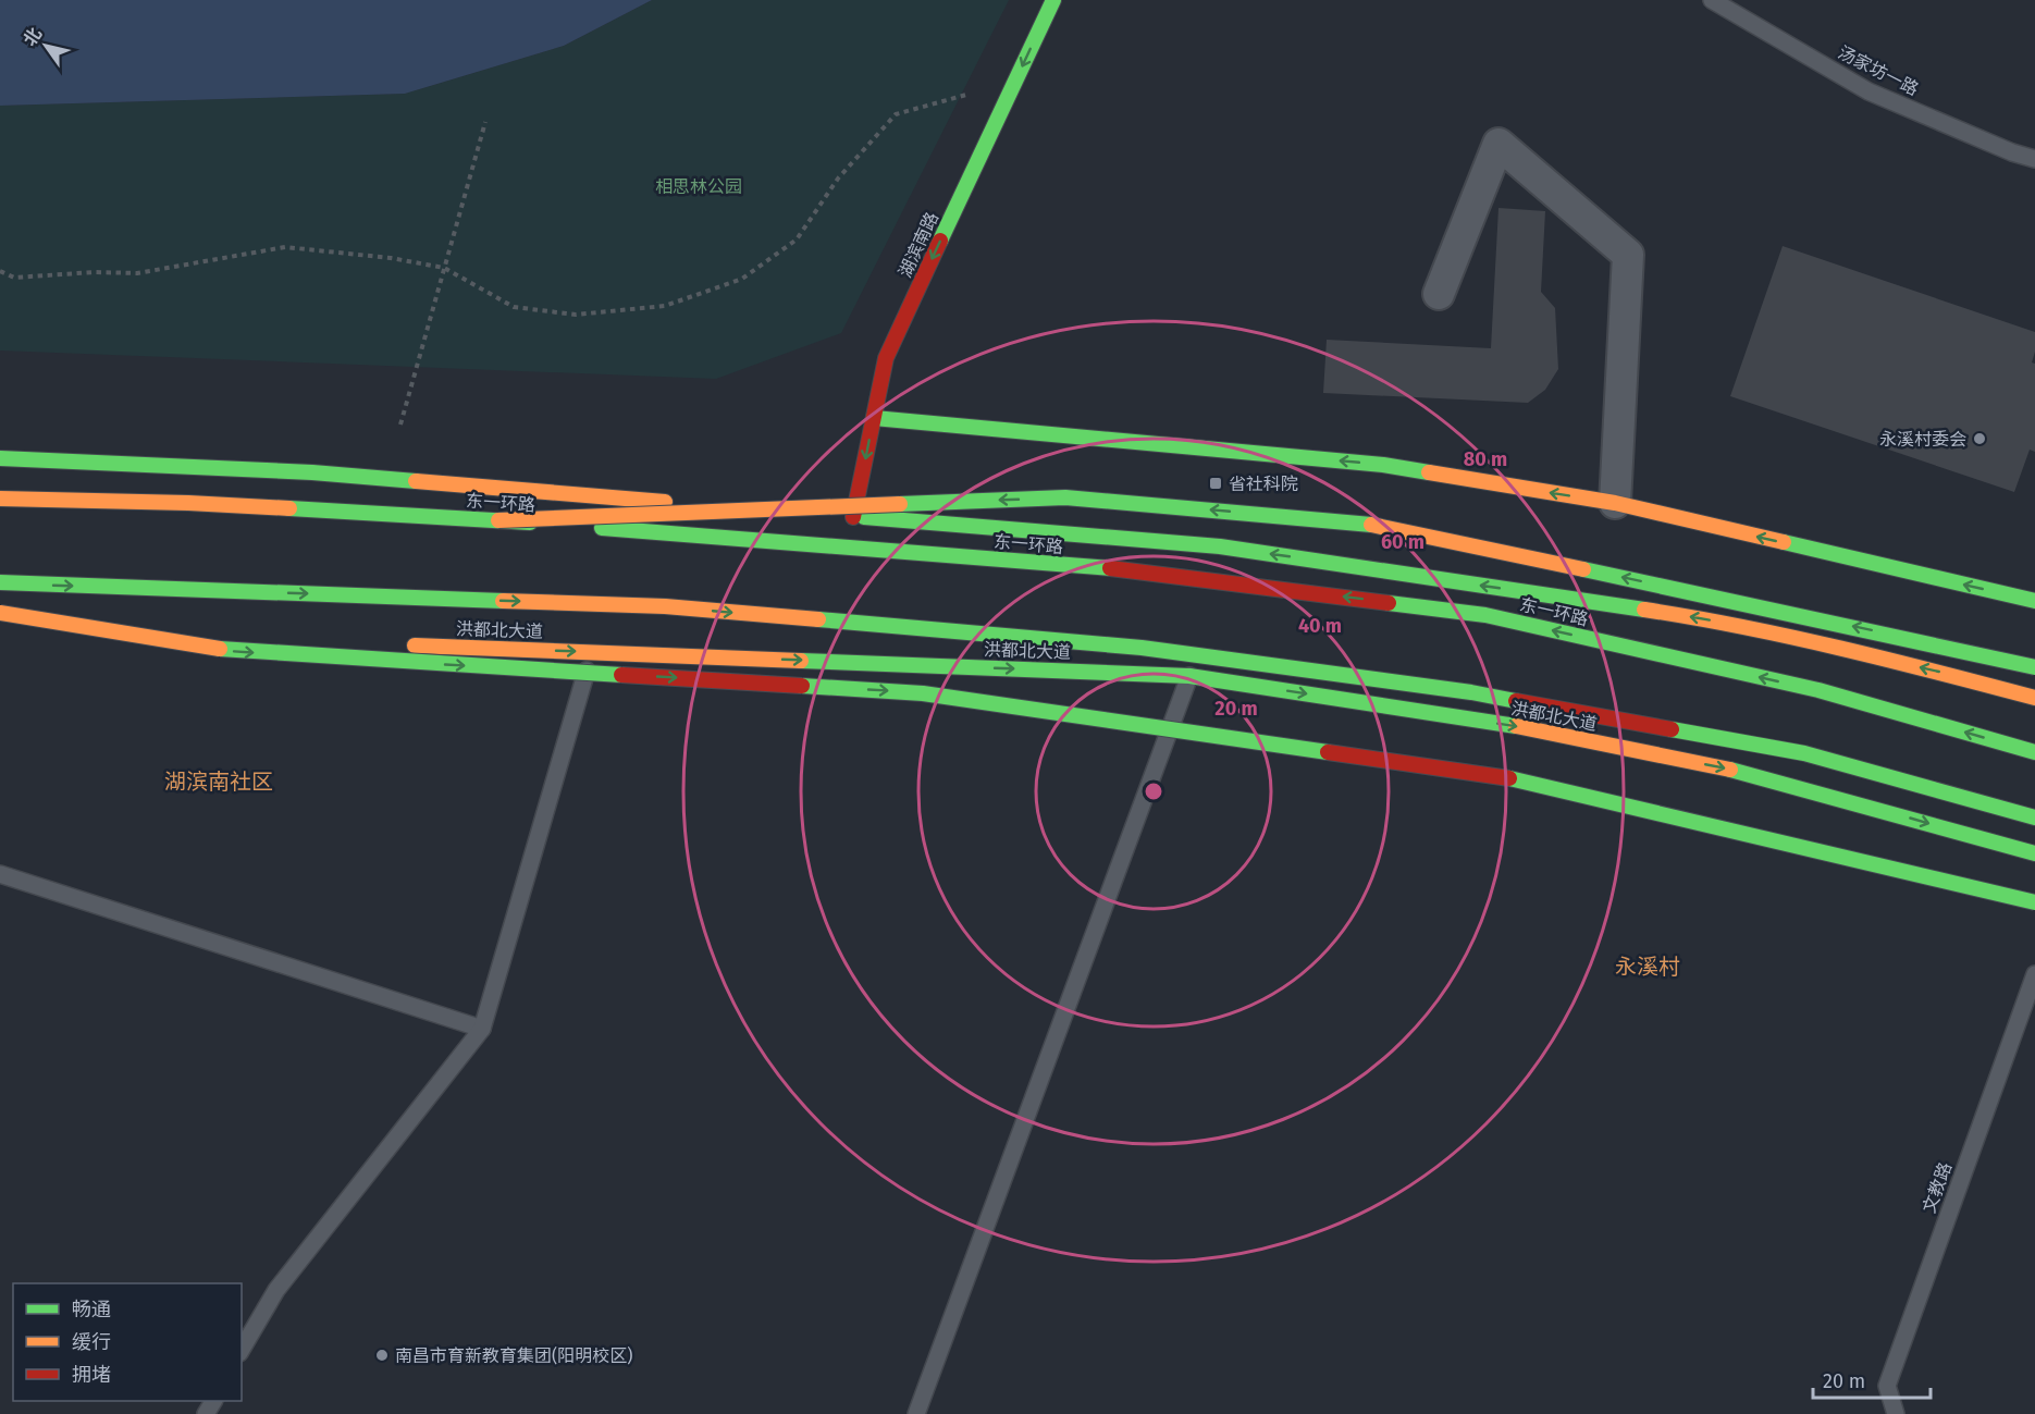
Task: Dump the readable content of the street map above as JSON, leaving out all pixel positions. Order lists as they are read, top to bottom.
{
  "streets": {
    "main road": ["湖滨南路", "东一环路", "洪都北大道"],
    "lane": ["汤家坊一路", "文教路"]
  },
  "one_way": ["湖滨南路"],
  "districts": ["湖滨南社区", "永溪村"],
  "parks": ["相思林公园"],
  "places": {
    "other": ["永溪村委会", "南昌市育新教育集团(阳明校区)"],
    "transit": ["省社科院"]
  },
  "legend": ["畅通", "缓行", "拥堵"],
  "scale_bar": "20 m",
  "north": "top left",
  "rings": [
    "80 m",
    "60 m",
    "40 m",
    "20 m"
  ]
}
